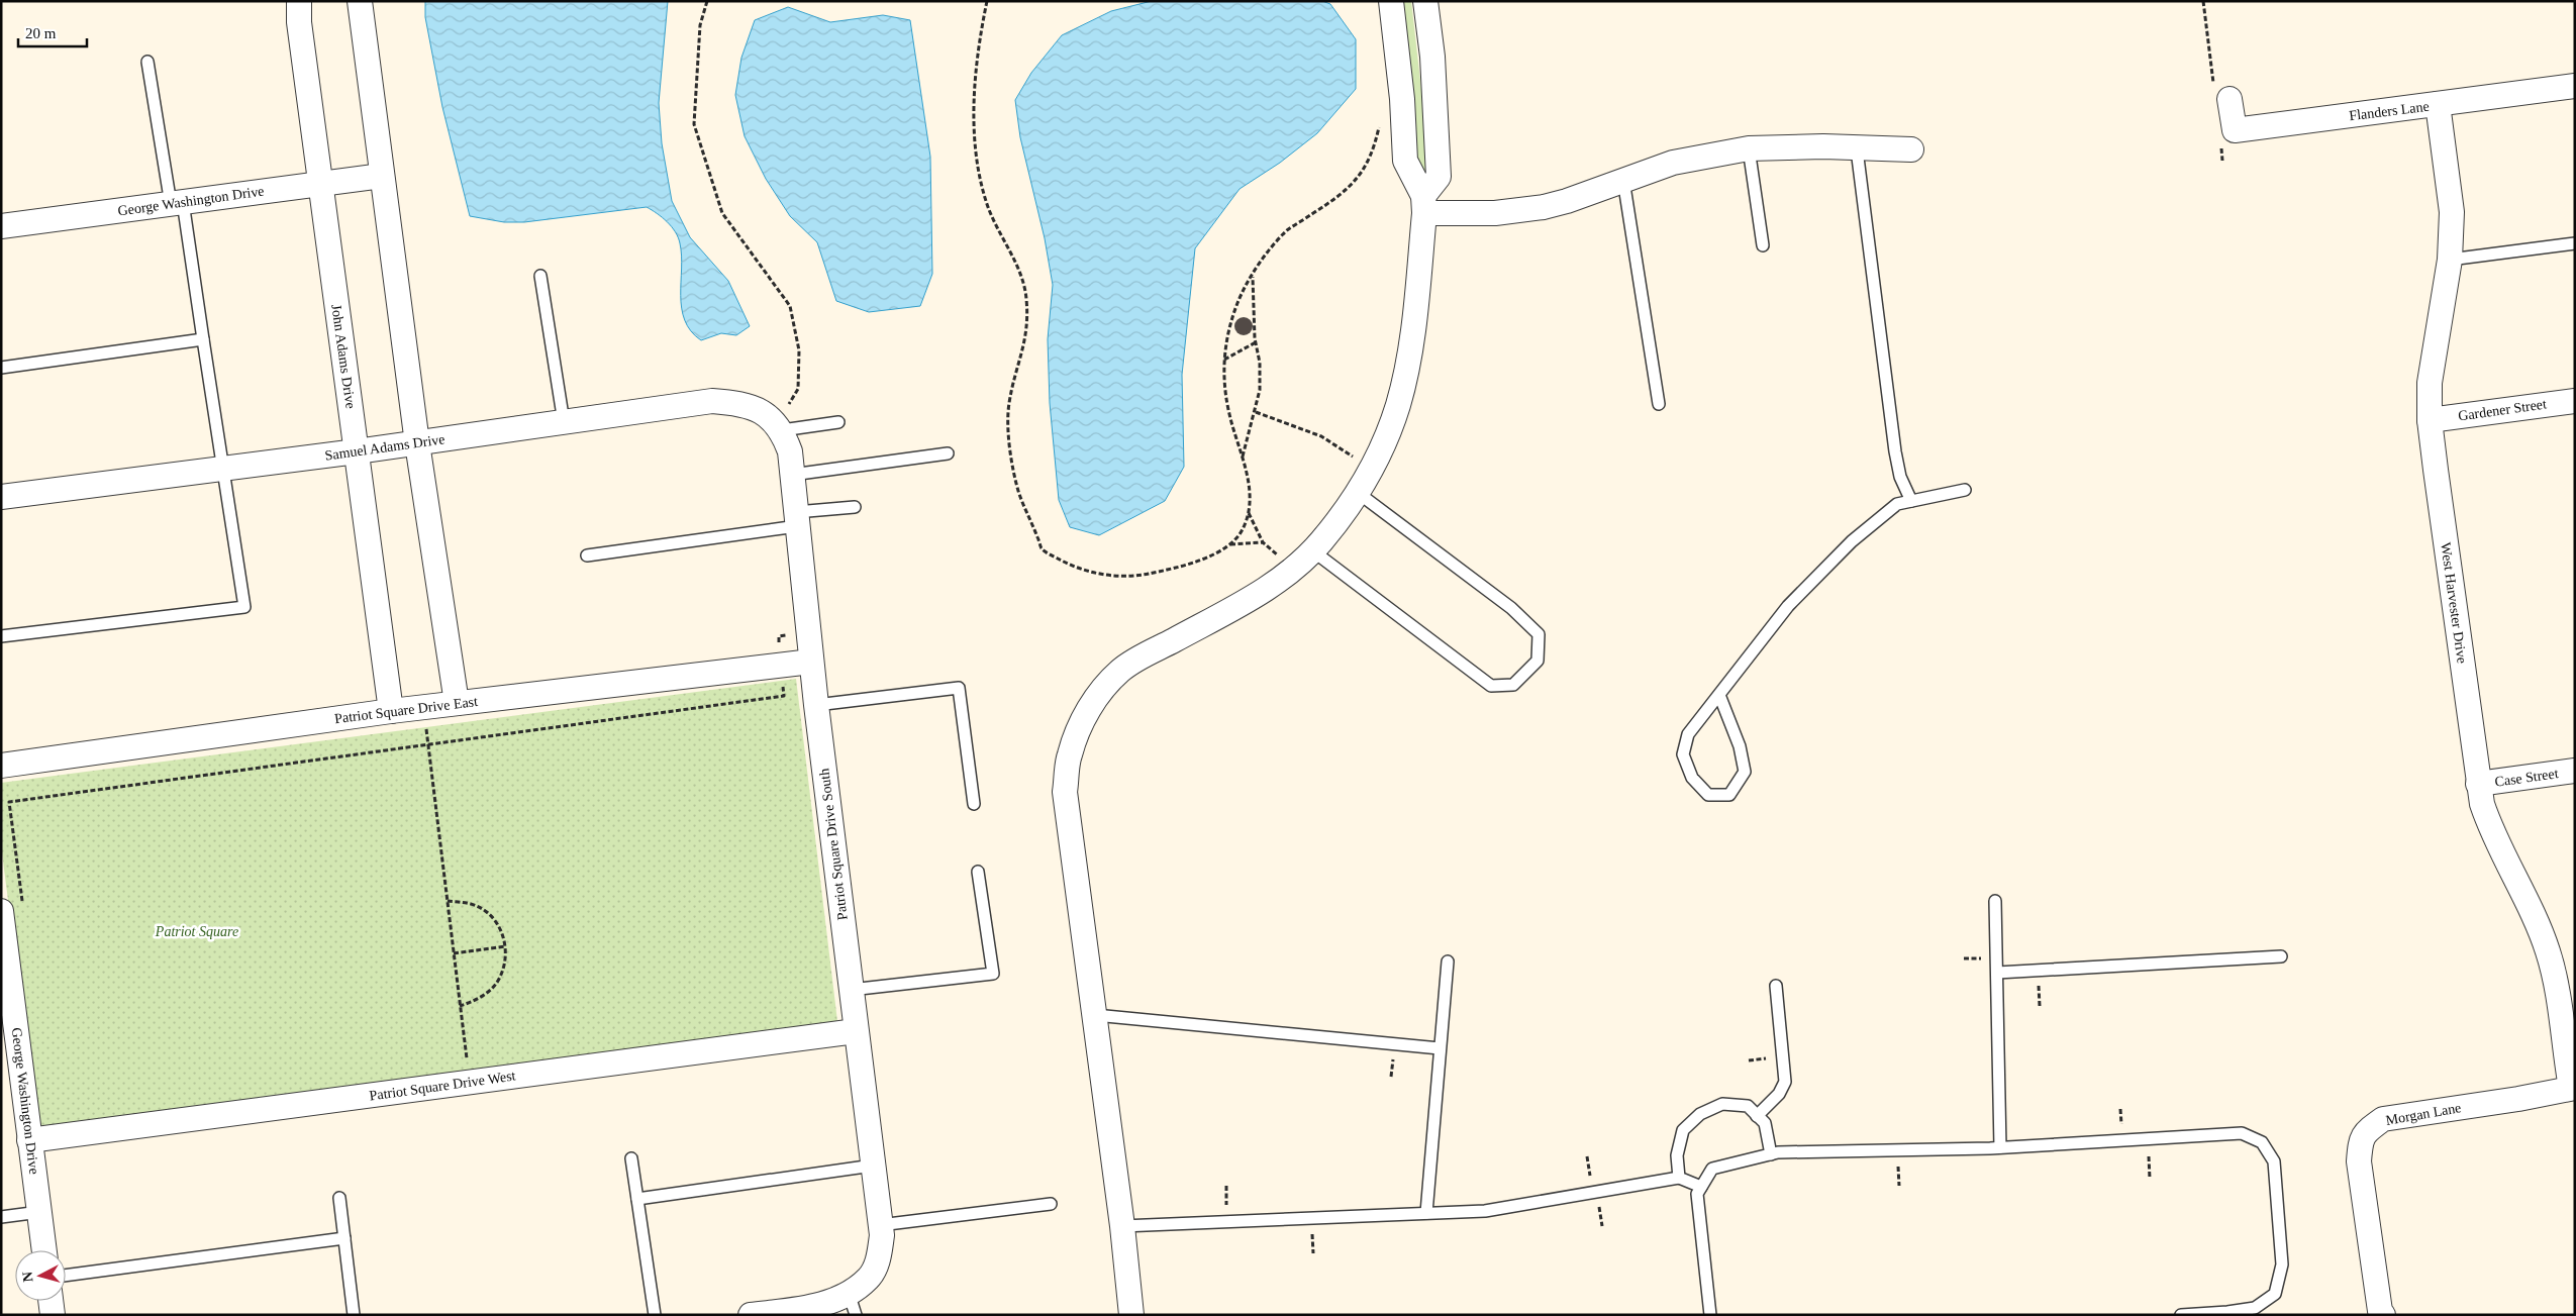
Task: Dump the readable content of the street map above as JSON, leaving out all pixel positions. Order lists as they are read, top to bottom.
{
  "streets": {
    "street": [
      "Flanders Lane",
      "George Washington Drive",
      "John Adams Drive",
      "Gardener Street",
      "Samuel Adams Drive",
      "West Harvester Drive",
      "Patriot Square Drive East",
      "Case Street",
      "Patriot Square Drive South",
      "Patriot Square Drive West",
      "Morgan Lane"
    ]
  },
  "crossings": [
    ["Flanders Lane", "West Harvester Drive"],
    ["George Washington Drive", "John Adams Drive"],
    ["George Washington Drive", "Patriot Square Drive West"],
    ["John Adams Drive", "Samuel Adams Drive"],
    ["John Adams Drive", "Patriot Square Drive East"],
    ["Gardener Street", "West Harvester Drive"],
    ["Samuel Adams Drive", "Patriot Square Drive South"],
    ["West Harvester Drive", "Case Street"],
    ["West Harvester Drive", "Morgan Lane"],
    ["Patriot Square Drive East", "Patriot Square Drive South"],
    ["Patriot Square Drive South", "Patriot Square Drive West"]
  ],
  "parks": ["Patriot Square"],
  "scale_bar": "20 m",
  "north": "left"
}
